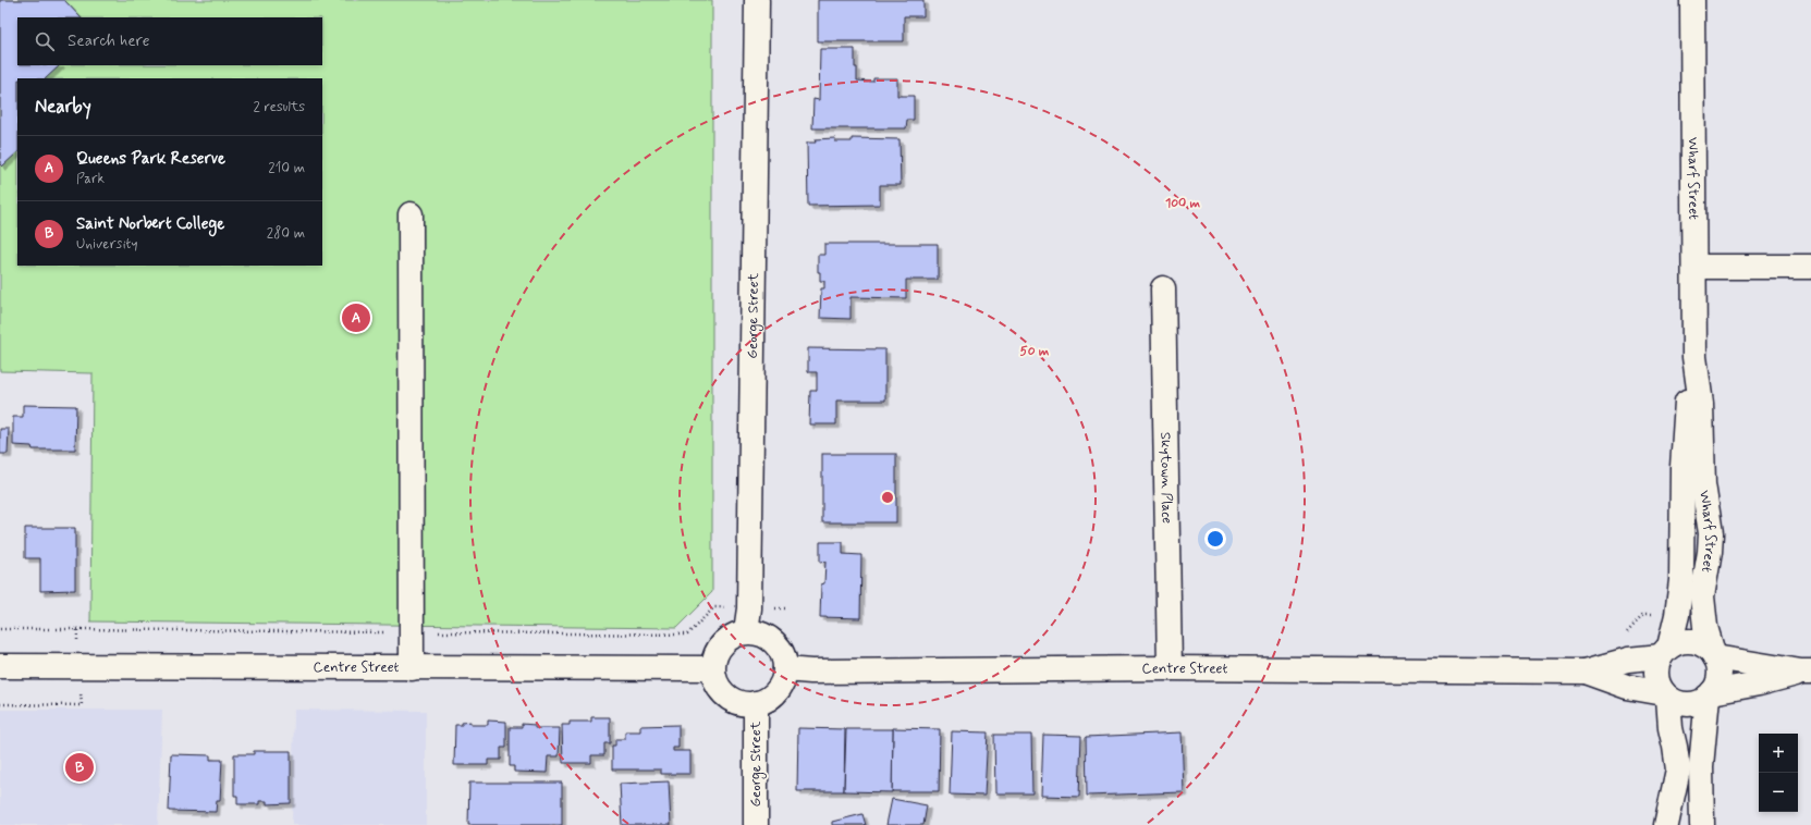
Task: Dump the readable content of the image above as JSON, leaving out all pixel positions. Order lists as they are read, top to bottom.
{
  "streets": {
    "street": [
      "Wharf Street",
      "George Street",
      "Skytown Place",
      "Centre Street"
    ]
  },
  "crossings": [
    ["Wharf Street", "Centre Street"],
    ["George Street", "Centre Street"],
    ["Skytown Place", "Centre Street"]
  ],
  "page": {
    "search": "Search here",
    "heading": ["Nearby", "2 results"],
    "list": [
      {
        "mark": "A",
        "name": "Queens Park Reserve",
        "note": "Park",
        "value": "210 m"
      },
      {
        "mark": "B",
        "name": "Saint Norbert College",
        "note": "University",
        "value": "280 m"
      }
    ],
    "pins": ["A", "B"],
    "map_buttons": ["+", "−"]
  },
  "rings": ["100 m", "50 m"]
}
